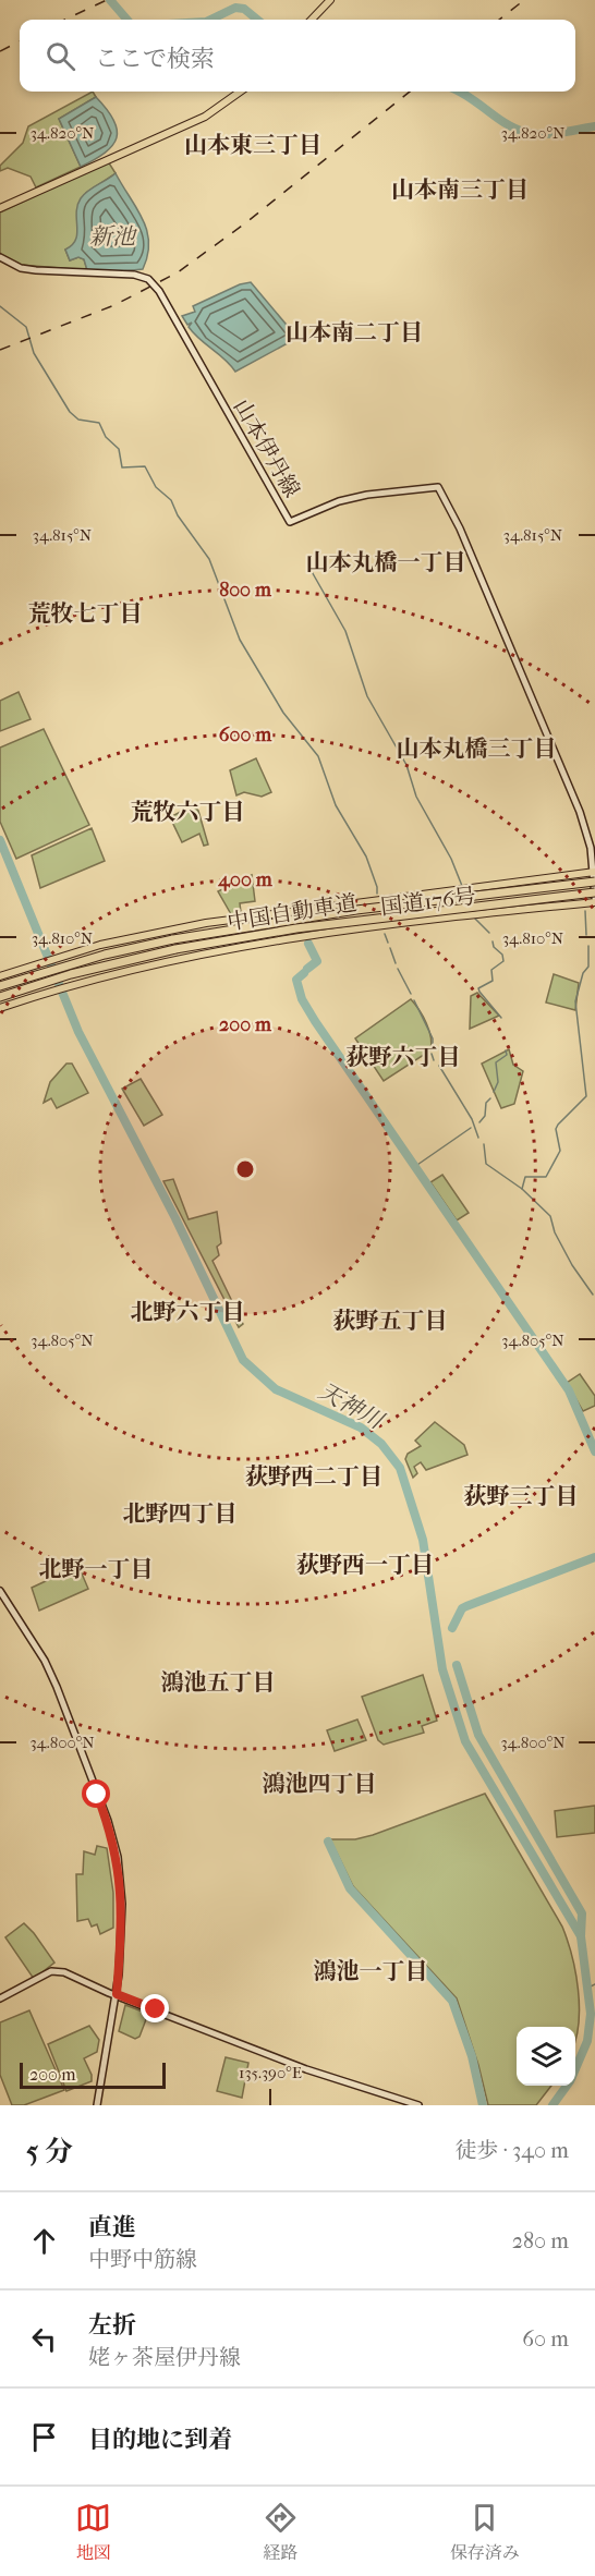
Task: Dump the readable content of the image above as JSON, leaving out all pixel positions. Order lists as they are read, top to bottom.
{
  "streets": {
    "highway": ["国道176号", "中国自動車道"],
    "main road": ["山本伊丹線"]
  },
  "crossings": [
    ["山本伊丹線", "国道176号"]
  ],
  "districts": [
    "山本東三丁目",
    "山本南三丁目",
    "山本南二丁目",
    "山本丸橋一丁目",
    "荒牧七丁目",
    "山本丸橋三丁目",
    "荒牧六丁目",
    "荻野六丁目",
    "北野六丁目",
    "荻野五丁目",
    "荻野西二丁目",
    "荻野三丁目",
    "北野四丁目",
    "荻野西一丁目",
    "北野一丁目",
    "鴻池五丁目",
    "鴻池四丁目",
    "鴻池一丁目"
  ],
  "water": ["新池", "天神川"],
  "scale_bar": "200 m",
  "page": {
    "search": "ここで検索",
    "scale": "200 m",
    "heading": ["5 分", "徒歩 · 340 m"],
    "list": [
      ["直進", "中野中筋線", "280 m"],
      ["左折", "姥ヶ茶屋伊丹線", "60 m"],
      "目的地に到着"
    ],
    "nav": ["地図", "経路", "保存済み"]
  },
  "coordinates": [
    "34.820°N",
    "34.815°N",
    "34.810°N",
    "34.805°N",
    "34.800°N",
    "135.390°E"
  ],
  "rings": [
    "800 m",
    "600 m",
    "400 m",
    "200 m"
  ]
}
